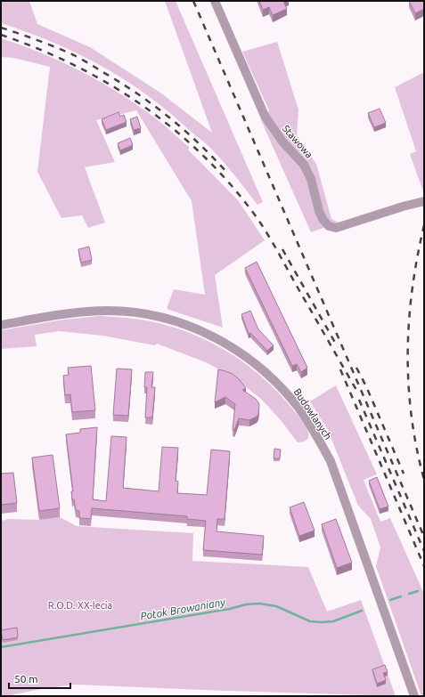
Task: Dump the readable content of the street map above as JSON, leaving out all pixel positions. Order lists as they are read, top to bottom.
{
  "streets": {
    "street": ["Stawowa", "Budowlanych"]
  },
  "water": ["Potok Browaniany"],
  "parks": ["R.O.D. XX-lecia"],
  "scale_bar": "50 m"
}
